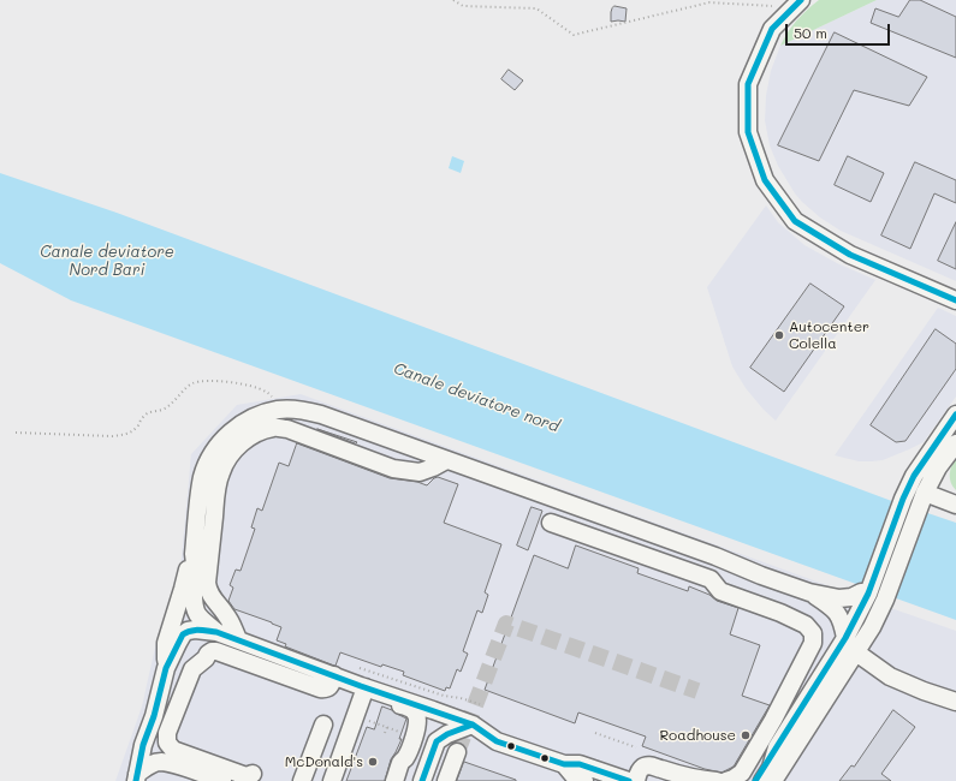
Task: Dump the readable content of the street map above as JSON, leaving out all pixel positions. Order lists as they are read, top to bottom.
{
  "water": ["Canale deviatore Nord Bari", "Canale deviatore nord"],
  "places": ["Autocenter Colella", "Roadhouse", "McDonald's"],
  "scale_bar": "50 m"
}
